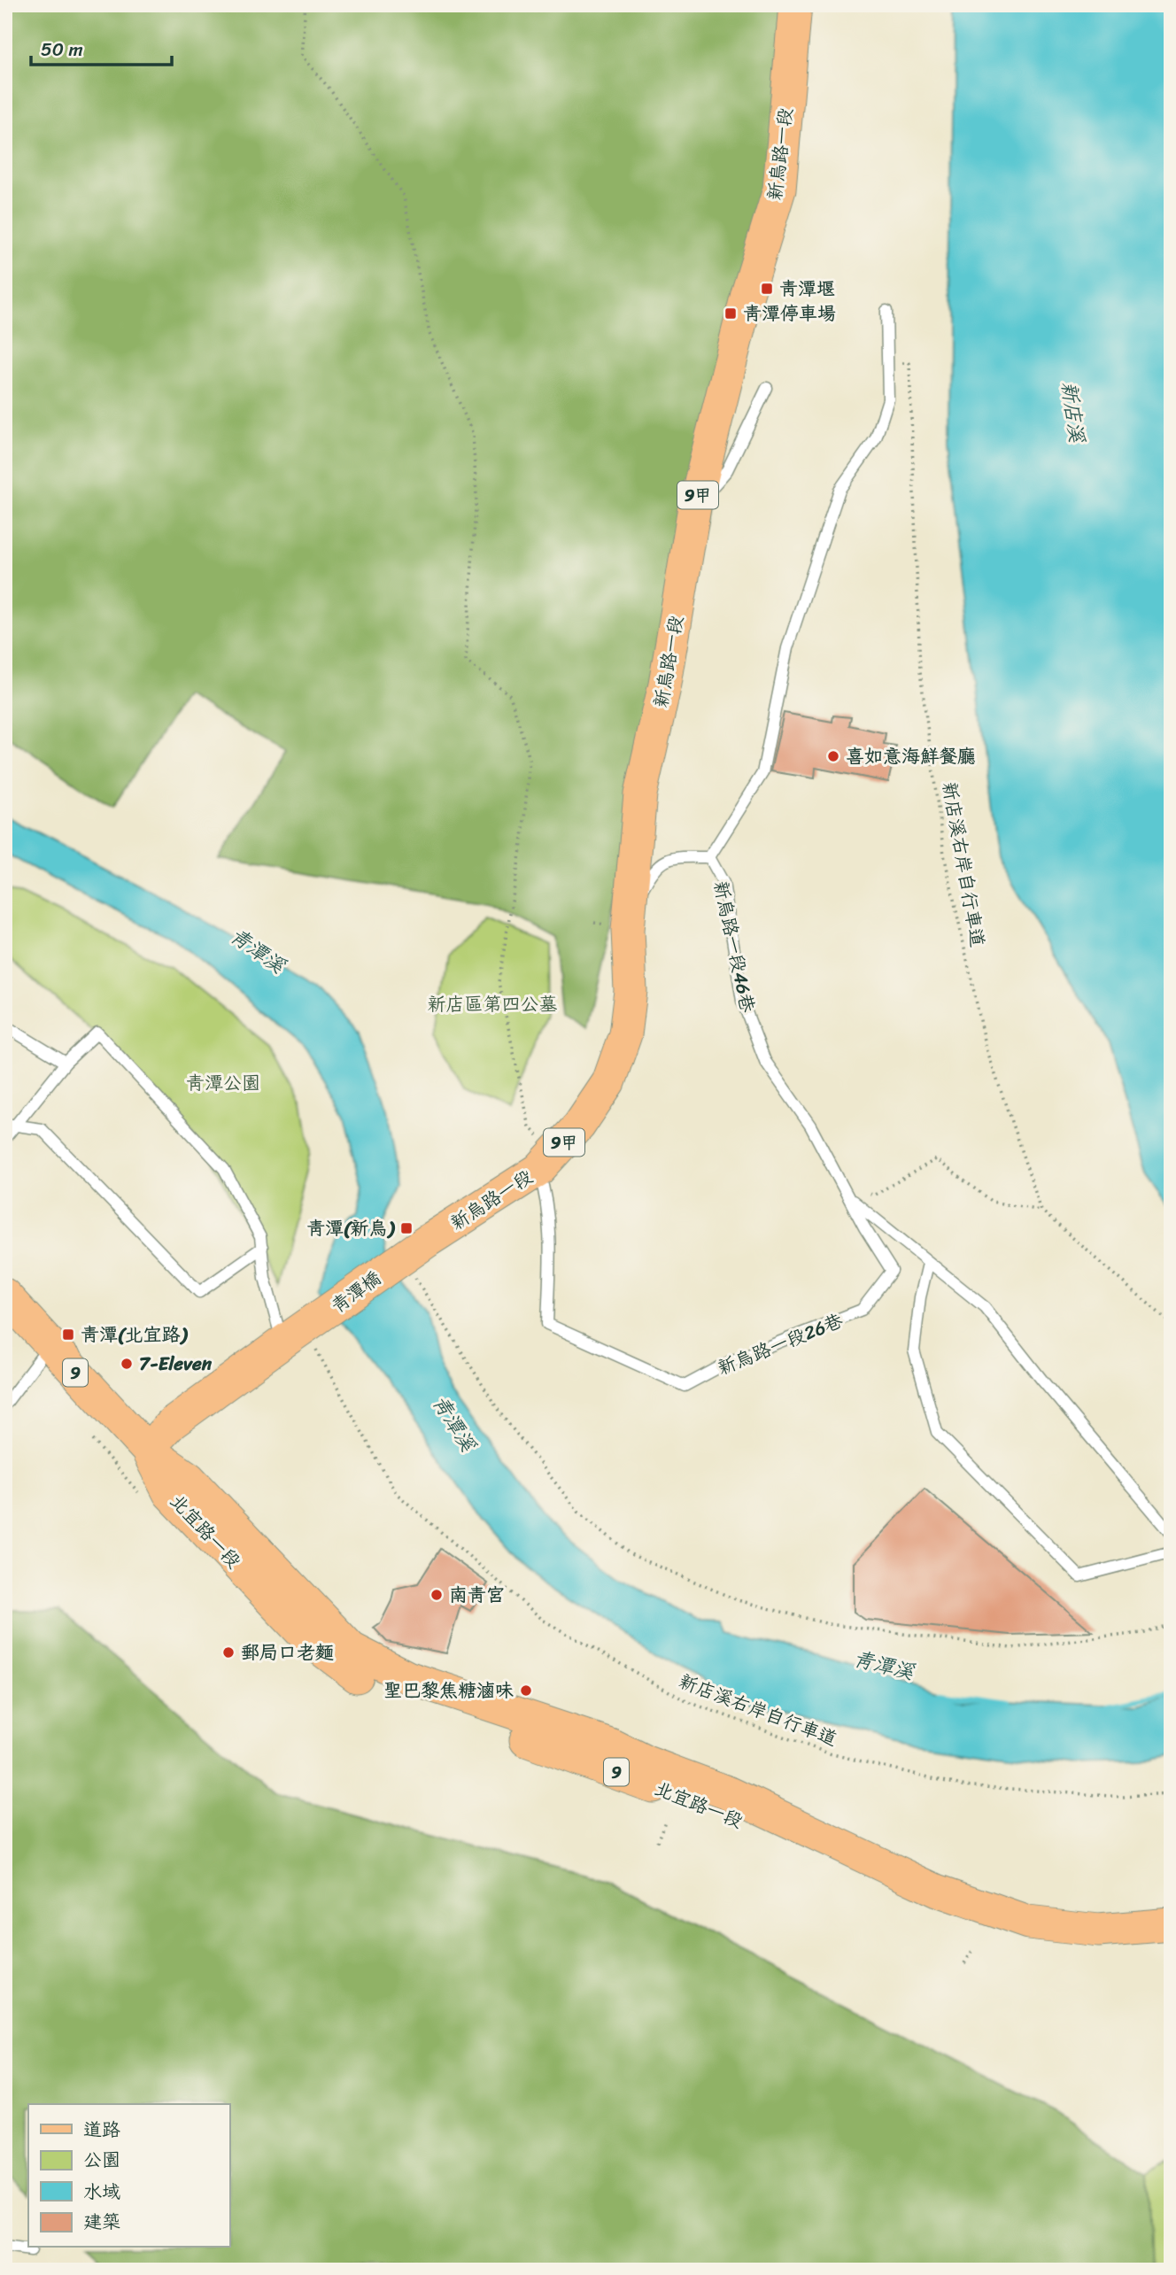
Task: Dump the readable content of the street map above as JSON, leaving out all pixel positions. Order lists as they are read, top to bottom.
{
  "streets": {
    "main road": [
      "新烏路一段",
      "9甲",
      "青潭橋",
      "9",
      "北宜路一段"
    ],
    "lane": ["新烏路一段46巷", "新烏路一段26巷"],
    "path": ["新店溪右岸自行車道"]
  },
  "crossings": [
    ["新烏路一段", "新烏路一段46巷"],
    ["新烏路一段", "青潭橋"],
    ["新烏路一段", "新烏路一段26巷"],
    ["9甲", "新店溪右岸自行車道"],
    ["9甲", "青潭橋"],
    ["9甲", "9"],
    ["9甲", "北宜路一段"],
    ["新店溪右岸自行車道", "青潭橋"],
    ["新烏路一段46巷", "新烏路一段26巷"],
    ["9", "北宜路一段"]
  ],
  "water": ["新店溪", "青潭溪"],
  "parks": ["新店區第四公墓", "青潭公園"],
  "places": {
    "transit": [
      "青潭堰",
      "青潭停車場",
      "青潭(新烏)",
      "青潭(北宜路)"
    ],
    "other": [
      "喜如意海鮮餐廳",
      "7-Eleven",
      "南青宮",
      "郵局口老麵",
      "聖巴黎焦糖滷味"
    ]
  },
  "legend": [
    "道路",
    "公園",
    "水域",
    "建築"
  ],
  "scale_bar": "50 m"
}
